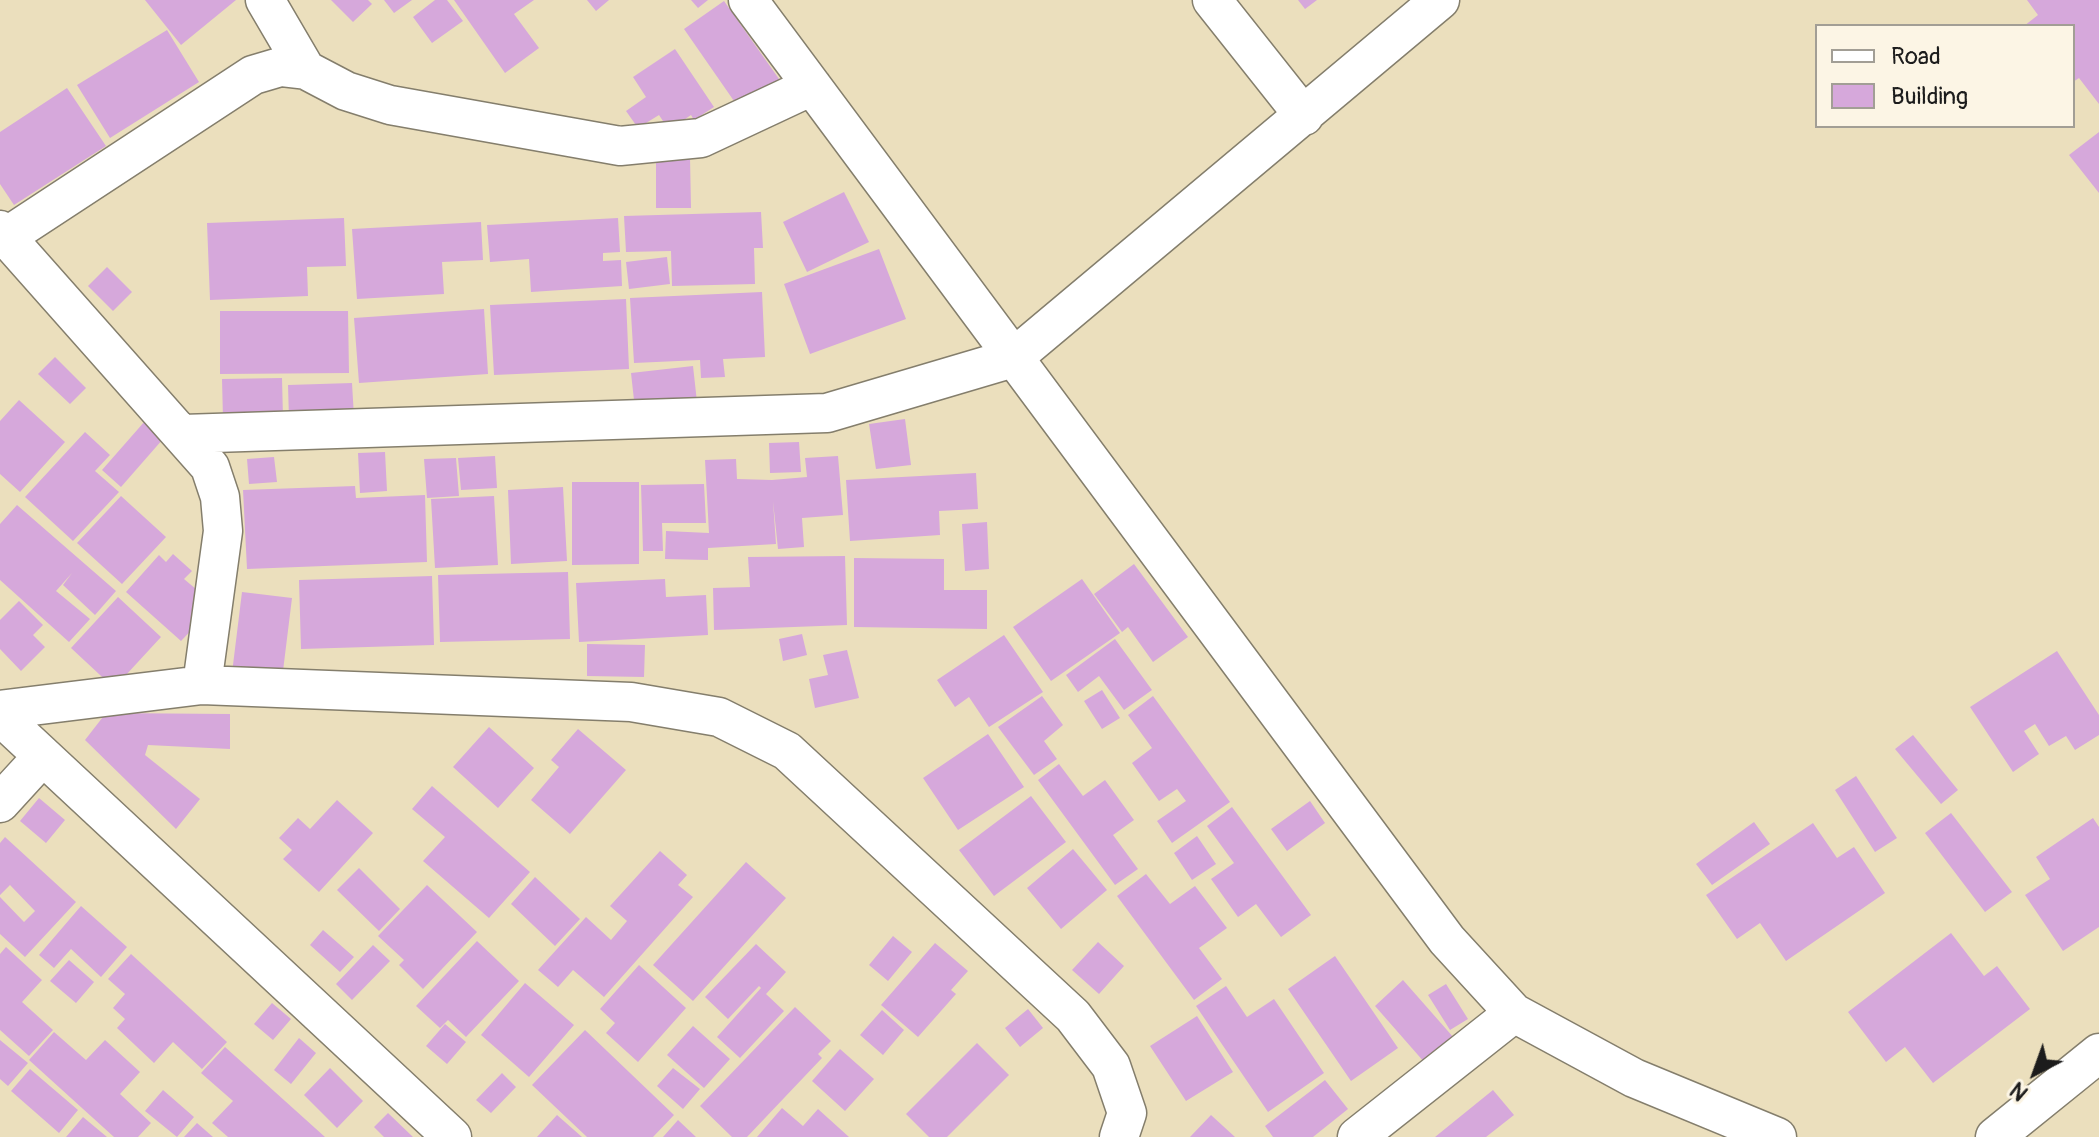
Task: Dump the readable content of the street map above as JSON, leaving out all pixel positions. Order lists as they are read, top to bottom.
{
  "legend": ["Road", "Building"],
  "north": "bottom left"
}
